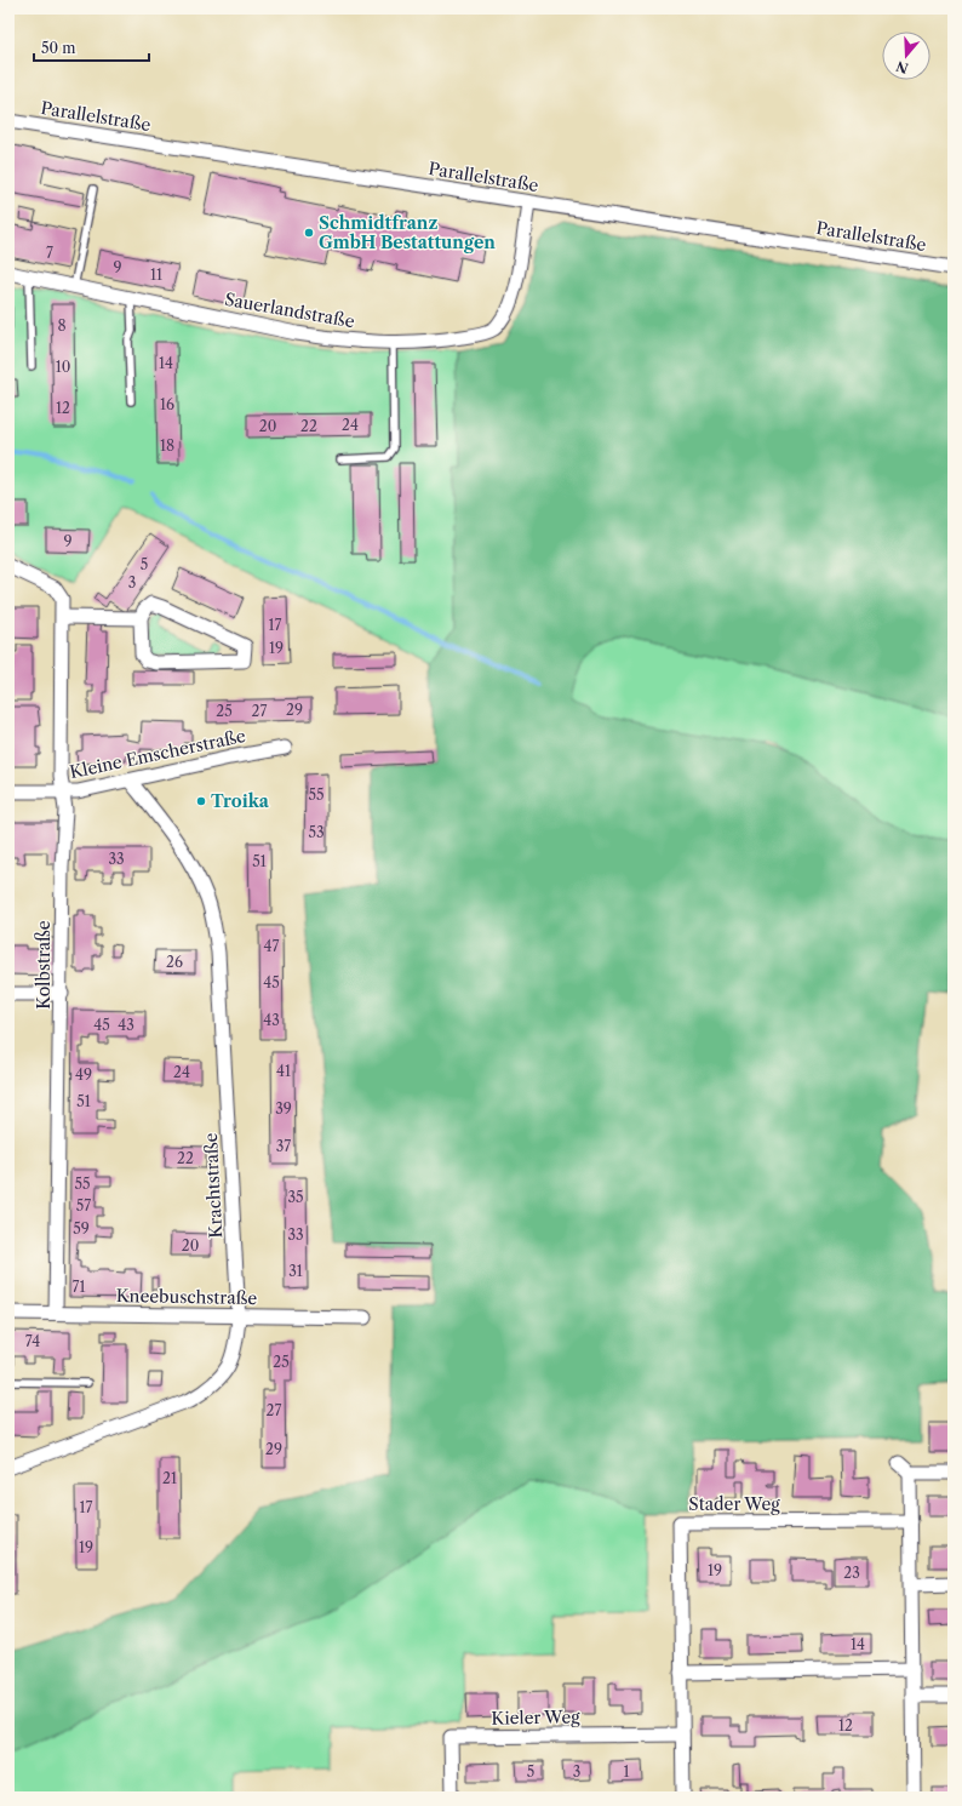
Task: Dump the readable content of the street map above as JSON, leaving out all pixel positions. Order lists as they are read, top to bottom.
{
  "streets": {
    "street": [
      "Parallelstraße",
      "Sauerlandstraße",
      "Kleine Emscherstraße",
      "Kolbstraße",
      "Krachtstraße",
      "Kneebuschstraße",
      "Stader Weg",
      "Kieler Weg"
    ]
  },
  "crossings": [
    ["Parallelstraße", "Sauerlandstraße"],
    ["Kleine Emscherstraße", "Kolbstraße"],
    ["Kleine Emscherstraße", "Krachtstraße"],
    ["Kolbstraße", "Kneebuschstraße"],
    ["Krachtstraße", "Kneebuschstraße"],
    ["Stader Weg", "Kieler Weg"]
  ],
  "places": ["Schmidtfranz GmbH Bestattungen", "Troika"],
  "house_numbers": [
    "7",
    "9",
    "11",
    "8",
    "14",
    "10",
    "16",
    "12",
    "24",
    "20",
    "22",
    "18",
    "9",
    "5",
    "3",
    "17",
    "19",
    "29",
    "25",
    "27",
    "55",
    "53",
    "33",
    "51",
    "47",
    "26",
    "45",
    "43",
    "45",
    "43",
    "41",
    "24",
    "49",
    "51",
    "39",
    "37",
    "22",
    "55",
    "35",
    "57",
    "59",
    "33",
    "20",
    "31",
    "71",
    "74",
    "25",
    "27",
    "29",
    "21",
    "17",
    "19",
    "19",
    "23",
    "14",
    "12",
    "5",
    "3",
    "1"
  ],
  "scale_bar": "50 m",
  "north": "bottom"
}
